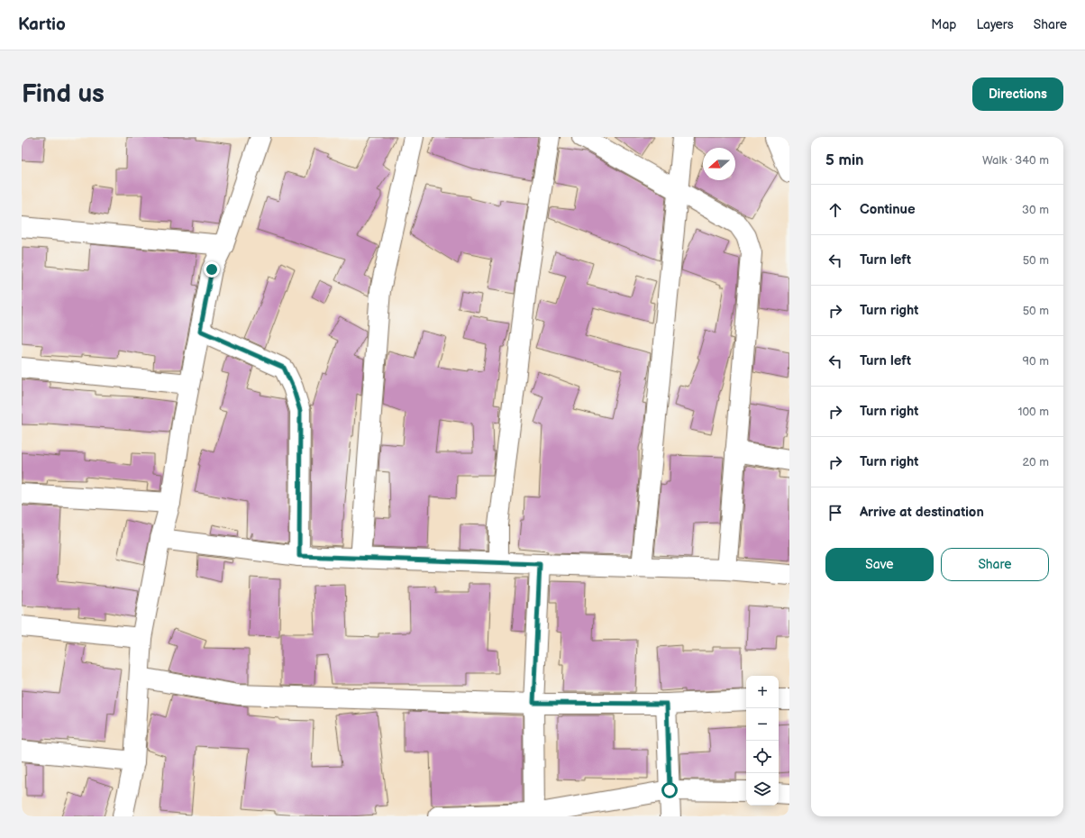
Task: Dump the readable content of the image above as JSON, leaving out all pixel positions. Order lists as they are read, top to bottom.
{
  "north": "left",
  "page": {
    "header": "Kartio",
    "nav": ["Map", "Layers", "Share"],
    "buttons": [
      "Directions",
      ["Save", "Share"]
    ],
    "title": "Find us",
    "heading": ["5 min", "Walk · 340 m"],
    "list": [
      ["Continue", "30 m"],
      ["Turn left", "50 m"],
      ["Turn right", "50 m"],
      ["Turn left", "90 m"],
      ["Turn right", "100 m"],
      ["Turn right", "20 m"],
      "Arrive at destination"
    ],
    "map_buttons": ["+", "−"]
  }
}
